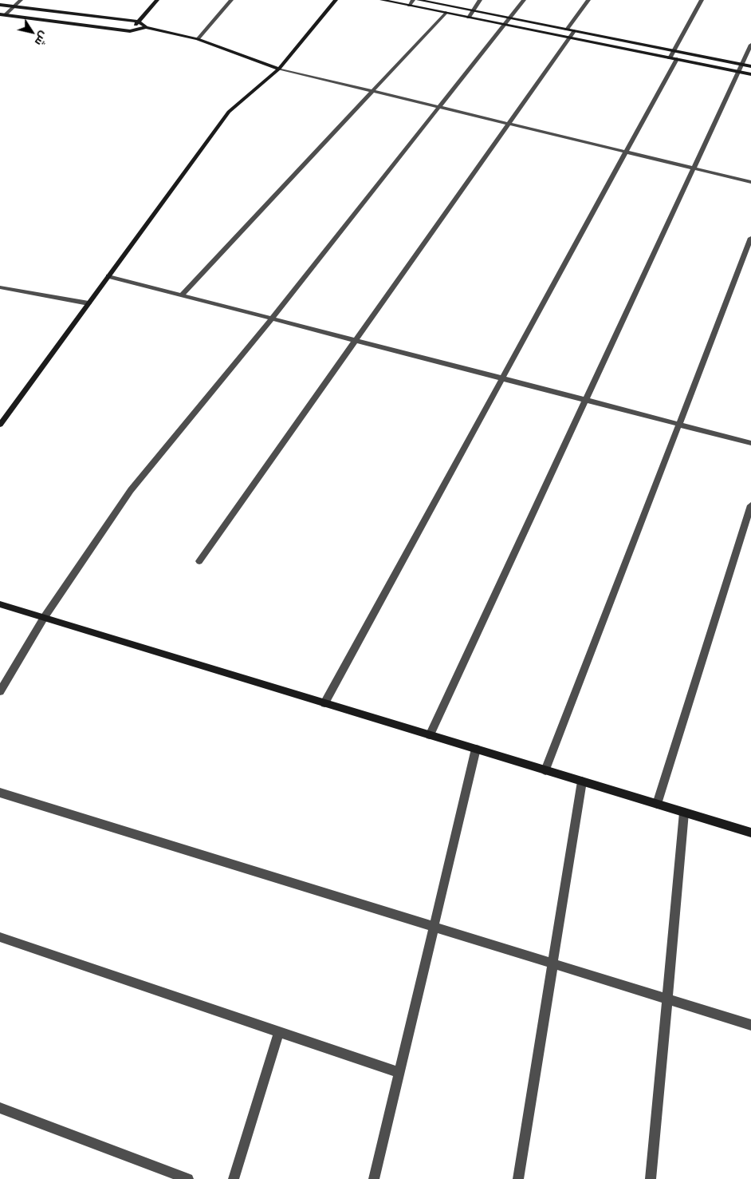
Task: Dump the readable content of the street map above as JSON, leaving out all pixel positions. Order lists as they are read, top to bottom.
{
  "north": "bottom right"
}
